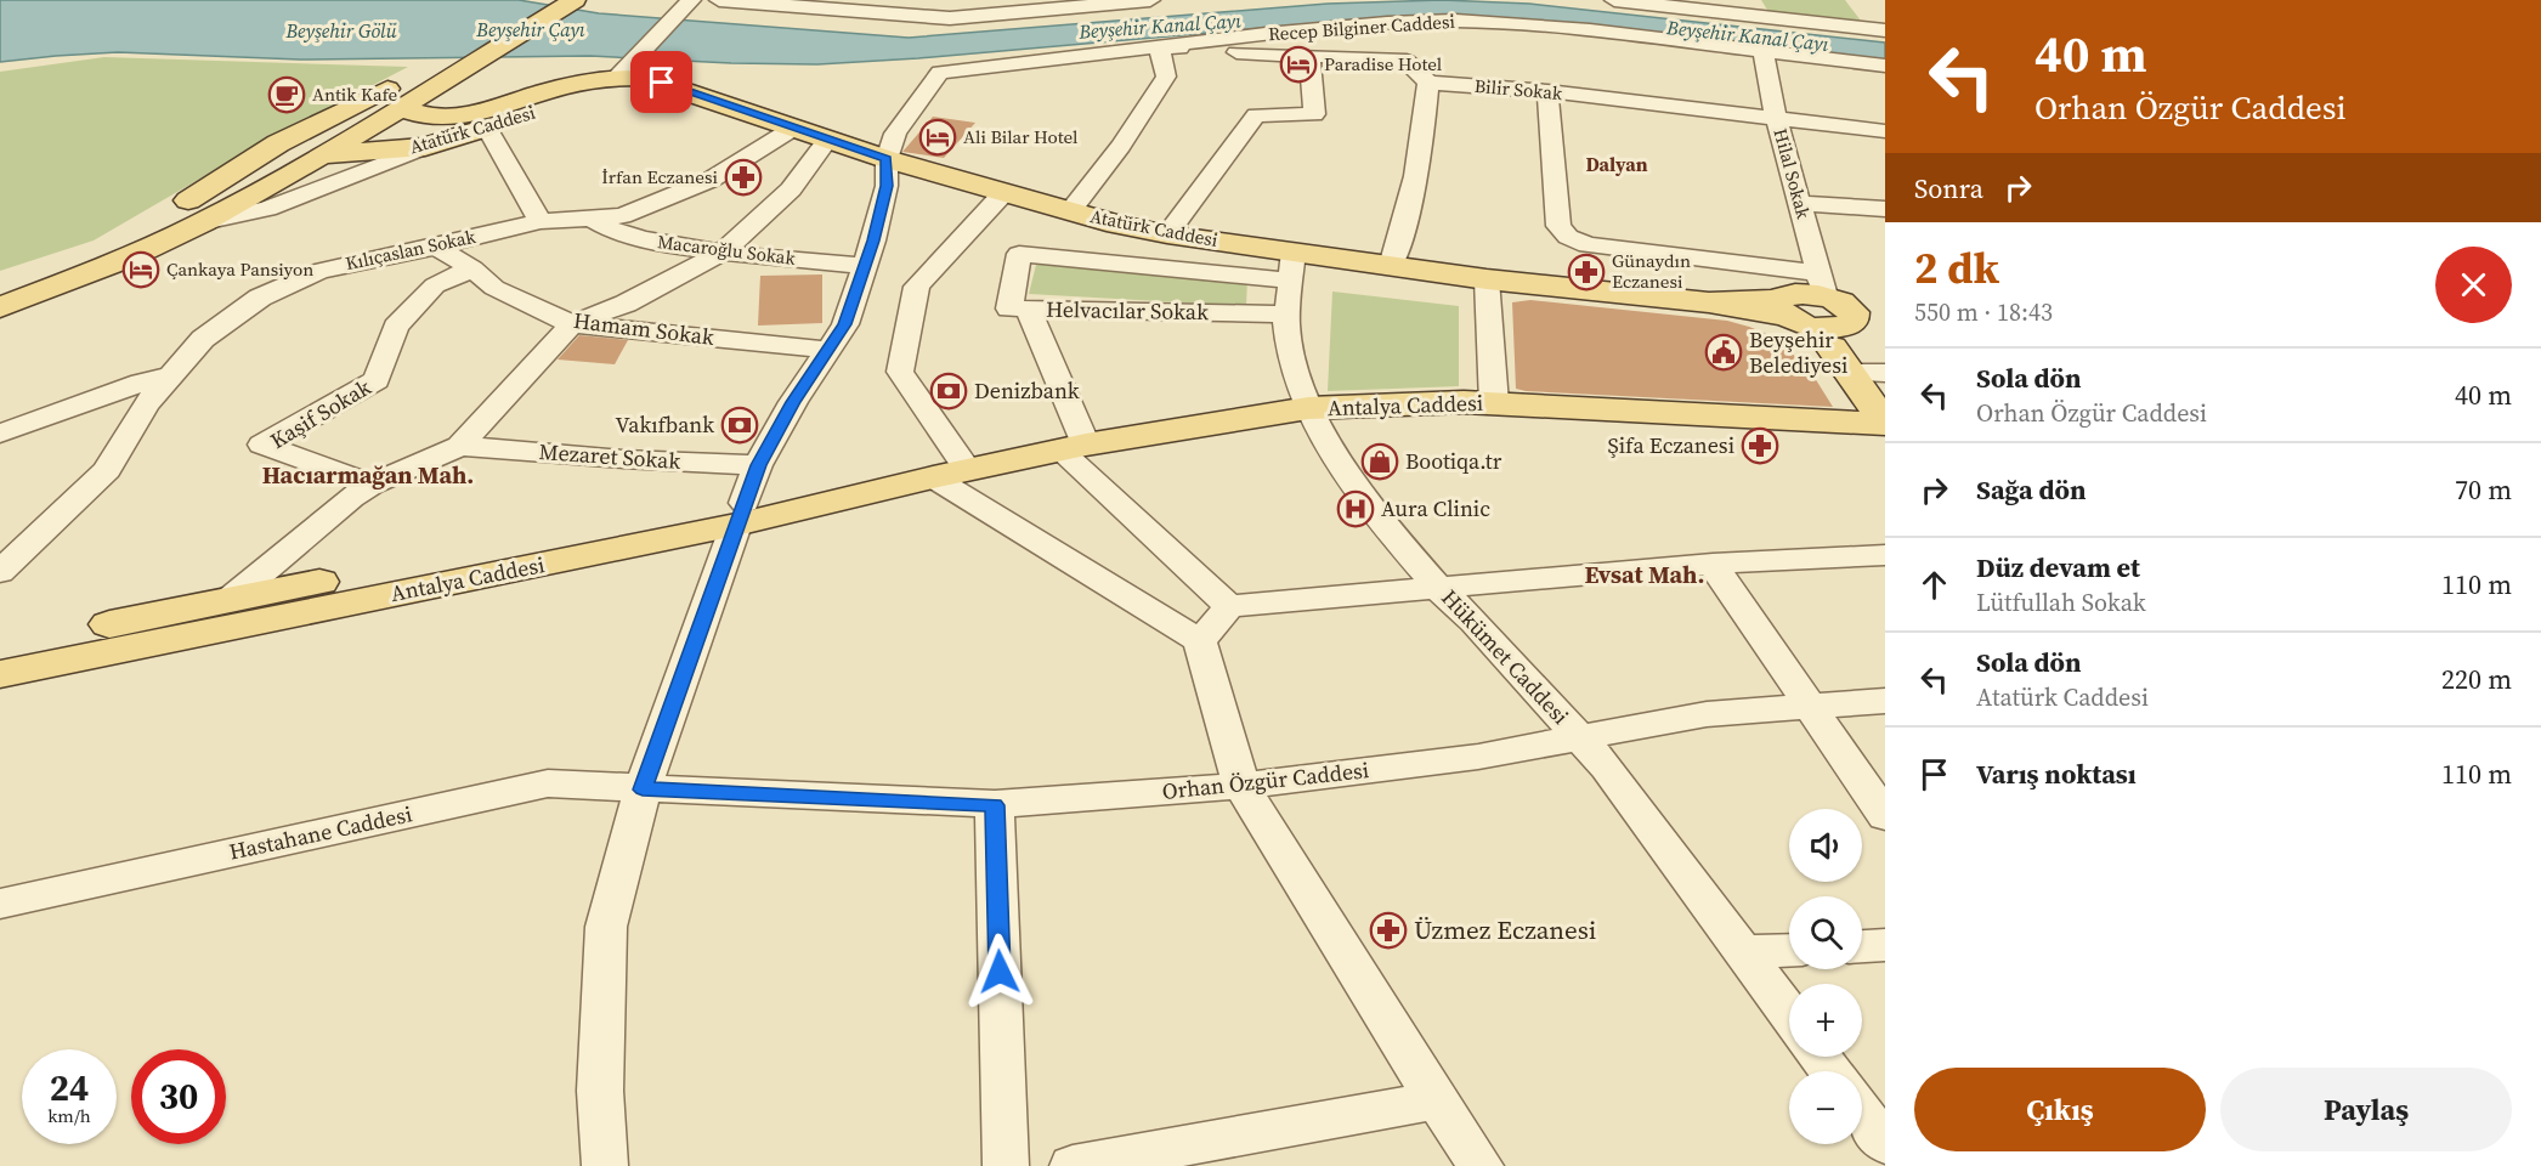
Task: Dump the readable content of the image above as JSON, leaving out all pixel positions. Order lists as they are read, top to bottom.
{
  "streets": {
    "main road": ["Atatürk Caddesi", "Antalya Caddesi"],
    "street": [
      "Recep Bilginer Caddesi",
      "Bilir Sokak",
      "Hilal Sokak",
      "Kılıçaslan Sokak",
      "Macaroğlu Sokak",
      "Helvacılar Sokak",
      "Hamam Sokak",
      "Kaşif Sokak",
      "Mezaret Sokak",
      "Hükümet Caddesi",
      "Orhan Özgür Caddesi",
      "Hastahane Caddesi"
    ]
  },
  "crossings": [
    ["Recep Bilginer Caddesi", "Atatürk Caddesi"],
    ["Recep Bilginer Caddesi", "Hilal Sokak"],
    ["Recep Bilginer Caddesi", "Macaroğlu Sokak"],
    ["Recep Bilginer Caddesi", "Hamam Sokak"],
    ["Recep Bilginer Caddesi", "Antalya Caddesi"],
    ["Recep Bilginer Caddesi", "Mezaret Sokak"],
    ["Recep Bilginer Caddesi", "Orhan Özgür Caddesi"],
    ["Recep Bilginer Caddesi", "Hastahane Caddesi"],
    ["Bilir Sokak", "Hilal Sokak"],
    ["Atatürk Caddesi", "Hilal Sokak"],
    ["Atatürk Caddesi", "Kılıçaslan Sokak"],
    ["Atatürk Caddesi", "Hükümet Caddesi"],
    ["Kılıçaslan Sokak", "Macaroğlu Sokak"],
    ["Kılıçaslan Sokak", "Hamam Sokak"],
    ["Helvacılar Sokak", "Antalya Caddesi"],
    ["Helvacılar Sokak", "Hükümet Caddesi"],
    ["Hamam Sokak", "Kaşif Sokak"],
    ["Antalya Caddesi", "Hükümet Caddesi"],
    ["Hükümet Caddesi", "Orhan Özgür Caddesi"],
    ["Orhan Özgür Caddesi", "Hastahane Caddesi"]
  ],
  "districts": ["Dalyan", "Hacıarmağan Mah.", "Evsat Mah."],
  "water": ["Beyşehir Kanal Çayı", "Beyşehir Çayı", "Beyşehir Gölü"],
  "places": {
    "hotel": ["Paradise Hotel", "Ali Bilar Hotel", "Çankaya Pansiyon"],
    "cafe": ["Antik Kafe"],
    "pharmacy": [
      "İrfan Eczanesi",
      "Günaydın Eczanesi",
      "Şifa Eczanesi",
      "Üzmez Eczanesi"
    ],
    "public building": ["Beyşehir Belediyesi"],
    "bank": ["Denizbank", "Vakıfbank"],
    "shop": ["Bootiqa.tr"],
    "hospital": ["Aura Clinic"]
  },
  "page": {
    "turn": ["40 m", "Orhan Özgür Caddesi"],
    "then": "Sonra",
    "heading": ["2 dk", "550 m · 18:43"],
    "list": [
      {
        "name": "Sola dön",
        "note": "Orhan Özgür Caddesi",
        "value": "40 m"
      },
      {
        "name": "Sağa dön",
        "value": "70 m"
      },
      {
        "name": "Düz devam et",
        "note": "Lütfullah Sokak",
        "value": "110 m"
      },
      {
        "name": "Sola dön",
        "note": "Atatürk Caddesi",
        "value": "220 m"
      },
      {
        "name": "Varış noktası",
        "value": "110 m"
      }
    ],
    "map_buttons": ["+", "−"],
    "speed": "24 km/h",
    "limit": "30",
    "buttons": ["Çıkış", "Paylaş"]
  }
}
